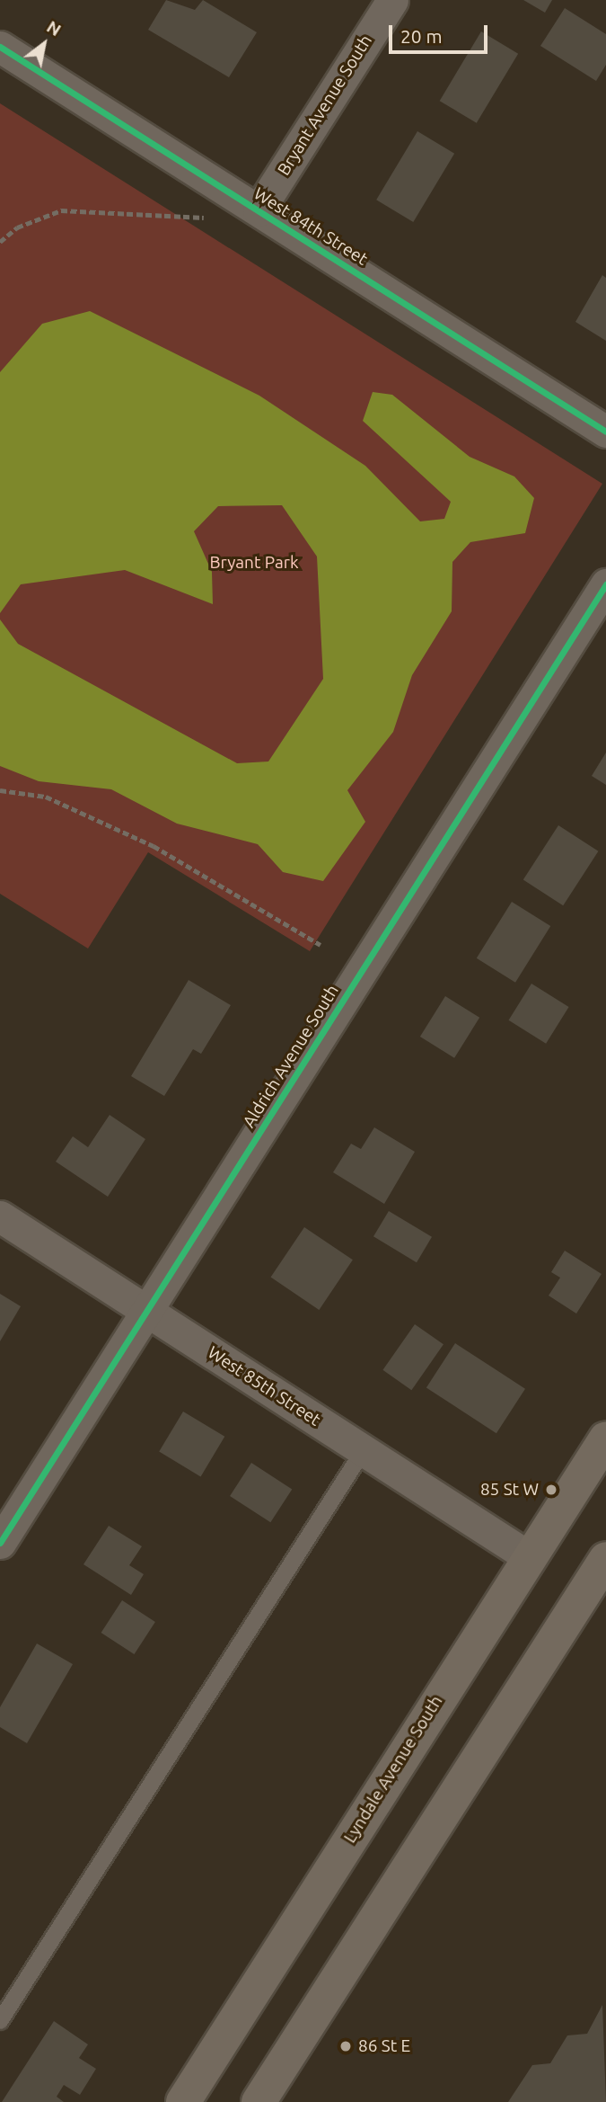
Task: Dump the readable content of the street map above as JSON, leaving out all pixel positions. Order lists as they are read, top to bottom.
{
  "streets": {
    "main road": ["Lyndale Avenue South"],
    "street": [
      "Bryant Avenue South",
      "West 84th Street",
      "Aldrich Avenue South",
      "West 85th Street"
    ]
  },
  "crossings": [
    ["Bryant Avenue South", "West 84th Street"],
    ["Aldrich Avenue South", "West 85th Street"],
    ["West 85th Street", "Lyndale Avenue South"]
  ],
  "parks": ["Bryant Park"],
  "places": ["85 St W", "86 St E"],
  "scale_bar": "20 m",
  "north": "top right"
}
